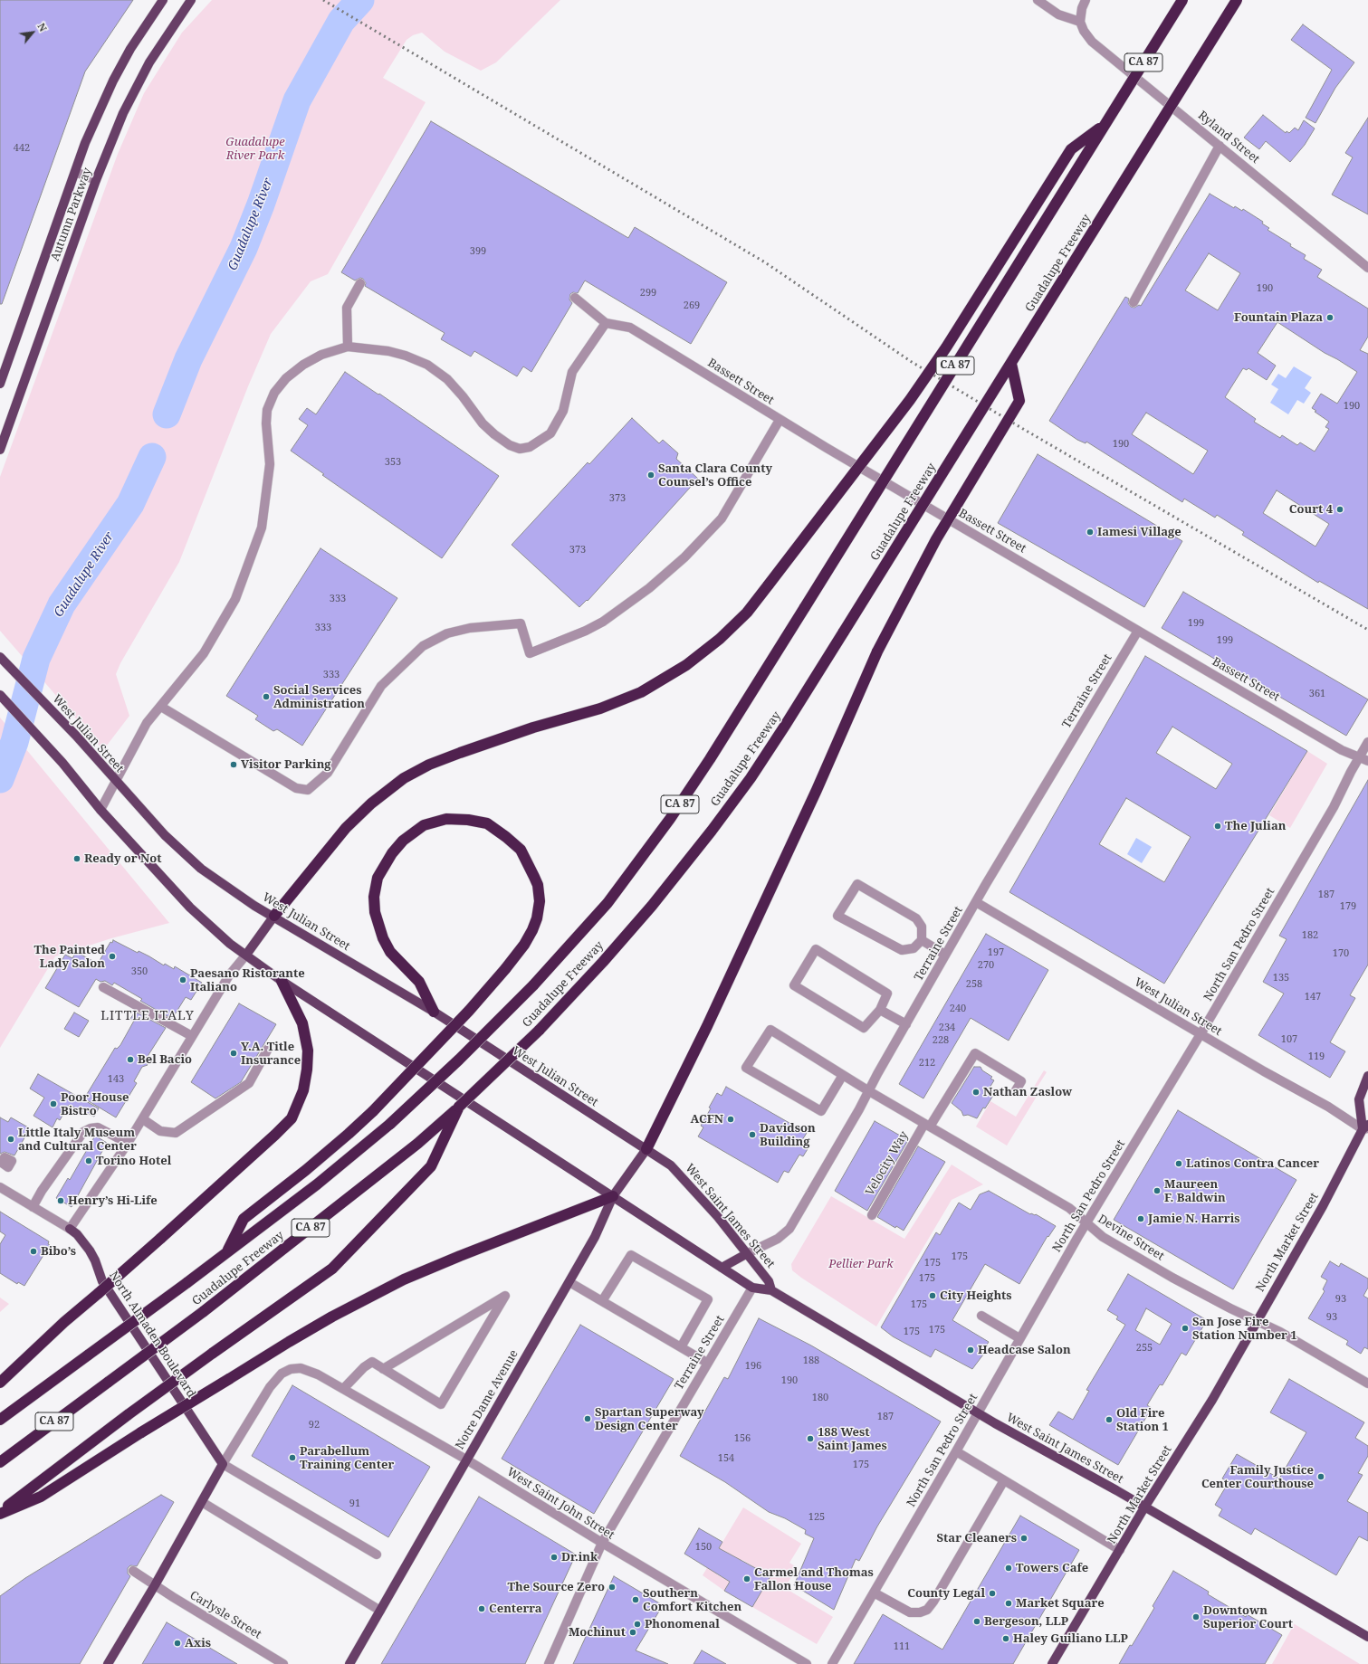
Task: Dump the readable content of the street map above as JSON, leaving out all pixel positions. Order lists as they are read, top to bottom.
{
  "streets": {
    "highway": ["CA 87", "Guadalupe Freeway"],
    "main road": [
      "Autumn Parkway",
      "West Julian Street",
      "West Saint James Street",
      "North Market Street",
      "North Almaden Boulevard",
      "Notre Dame Avenue"
    ],
    "street": [
      "Ryland Street",
      "Bassett Street",
      "Terraine Street",
      "North San Pedro Street",
      "Velocity Way",
      "Devine Street",
      "West Saint John Street",
      "Carlysle Street"
    ]
  },
  "crossings": [
    ["Bassett Street", "Terraine Street"],
    ["Bassett Street", "North San Pedro Street"],
    ["Terraine Street", "West Julian Street"],
    ["Terraine Street", "West Saint James Street"],
    ["Terraine Street", "Devine Street"],
    ["Terraine Street", "West Saint John Street"],
    ["West Julian Street", "North San Pedro Street"],
    ["West Julian Street", "West Saint James Street"],
    ["West Julian Street", "North Market Street"],
    ["West Julian Street", "Notre Dame Avenue"],
    ["North San Pedro Street", "West Saint James Street"],
    ["North San Pedro Street", "Devine Street"],
    ["Velocity Way", "Devine Street"],
    ["West Saint James Street", "North Market Street"],
    ["West Saint James Street", "Notre Dame Avenue"],
    ["Devine Street", "North Market Street"],
    ["North Almaden Boulevard", "West Saint John Street"],
    ["Notre Dame Avenue", "West Saint John Street"]
  ],
  "districts": ["LITTLE ITALY"],
  "water": ["Guadalupe River"],
  "parks": ["Guadalupe River Park", "Pellier Park"],
  "places": [
    "Fountain Plaza",
    "Santa Clara County Counsel’s Office",
    "Court 4",
    "Iamesi Village",
    "Social Services Administration",
    "Visitor Parking",
    "The Julian",
    "Ready or Not",
    "The Painted Lady Salon",
    "Paesano Ristorante Italiano",
    "Y.A. Title Insurance",
    "Bel Bacio",
    "Nathan Zaslow",
    "Poor House Bistro",
    "ACFN",
    "Davidson Building",
    "Little Italy Museum and Cultural Center",
    "Torino Hotel",
    "Latinos Contra Cancer",
    "Maureen F. Baldwin",
    "Henry’s Hi-Life",
    "Jamie N. Harris",
    "Bibo’s",
    "City Heights",
    "San Jose Fire Station Number 1",
    "Headcase Salon",
    "Spartan Superway Design Center",
    "Old Fire Station 1",
    "188 West Saint James",
    "Parabellum Training Center",
    "Family Justice Center Courthouse",
    "Star Cleaners",
    "Dr.ink",
    "Towers Cafe",
    "Carmel and Thomas Fallon House",
    "The Source Zero",
    "County Legal",
    "Southern Comfort Kitchen",
    "Market Square",
    "Centerra",
    "Downtown Superior Court",
    "Bergeson, LLP",
    "Phonomenal",
    "Mochinut",
    "Haley Guiliano LLP",
    "Axis"
  ],
  "house_numbers": [
    "442",
    "399",
    "190",
    "299",
    "269",
    "190",
    "190",
    "353",
    "373",
    "373",
    "333",
    "199",
    "333",
    "199",
    "333",
    "361",
    "187",
    "179",
    "182",
    "197",
    "170",
    "270",
    "350",
    "135",
    "258",
    "147",
    "240",
    "234",
    "107",
    "228",
    "119",
    "212",
    "143",
    "175",
    "175",
    "175",
    "93",
    "175",
    "93",
    "175",
    "175",
    "255",
    "188",
    "196",
    "190",
    "180",
    "187",
    "92",
    "156",
    "154",
    "175",
    "91",
    "125",
    "150",
    "111"
  ],
  "north": "top right"
}
